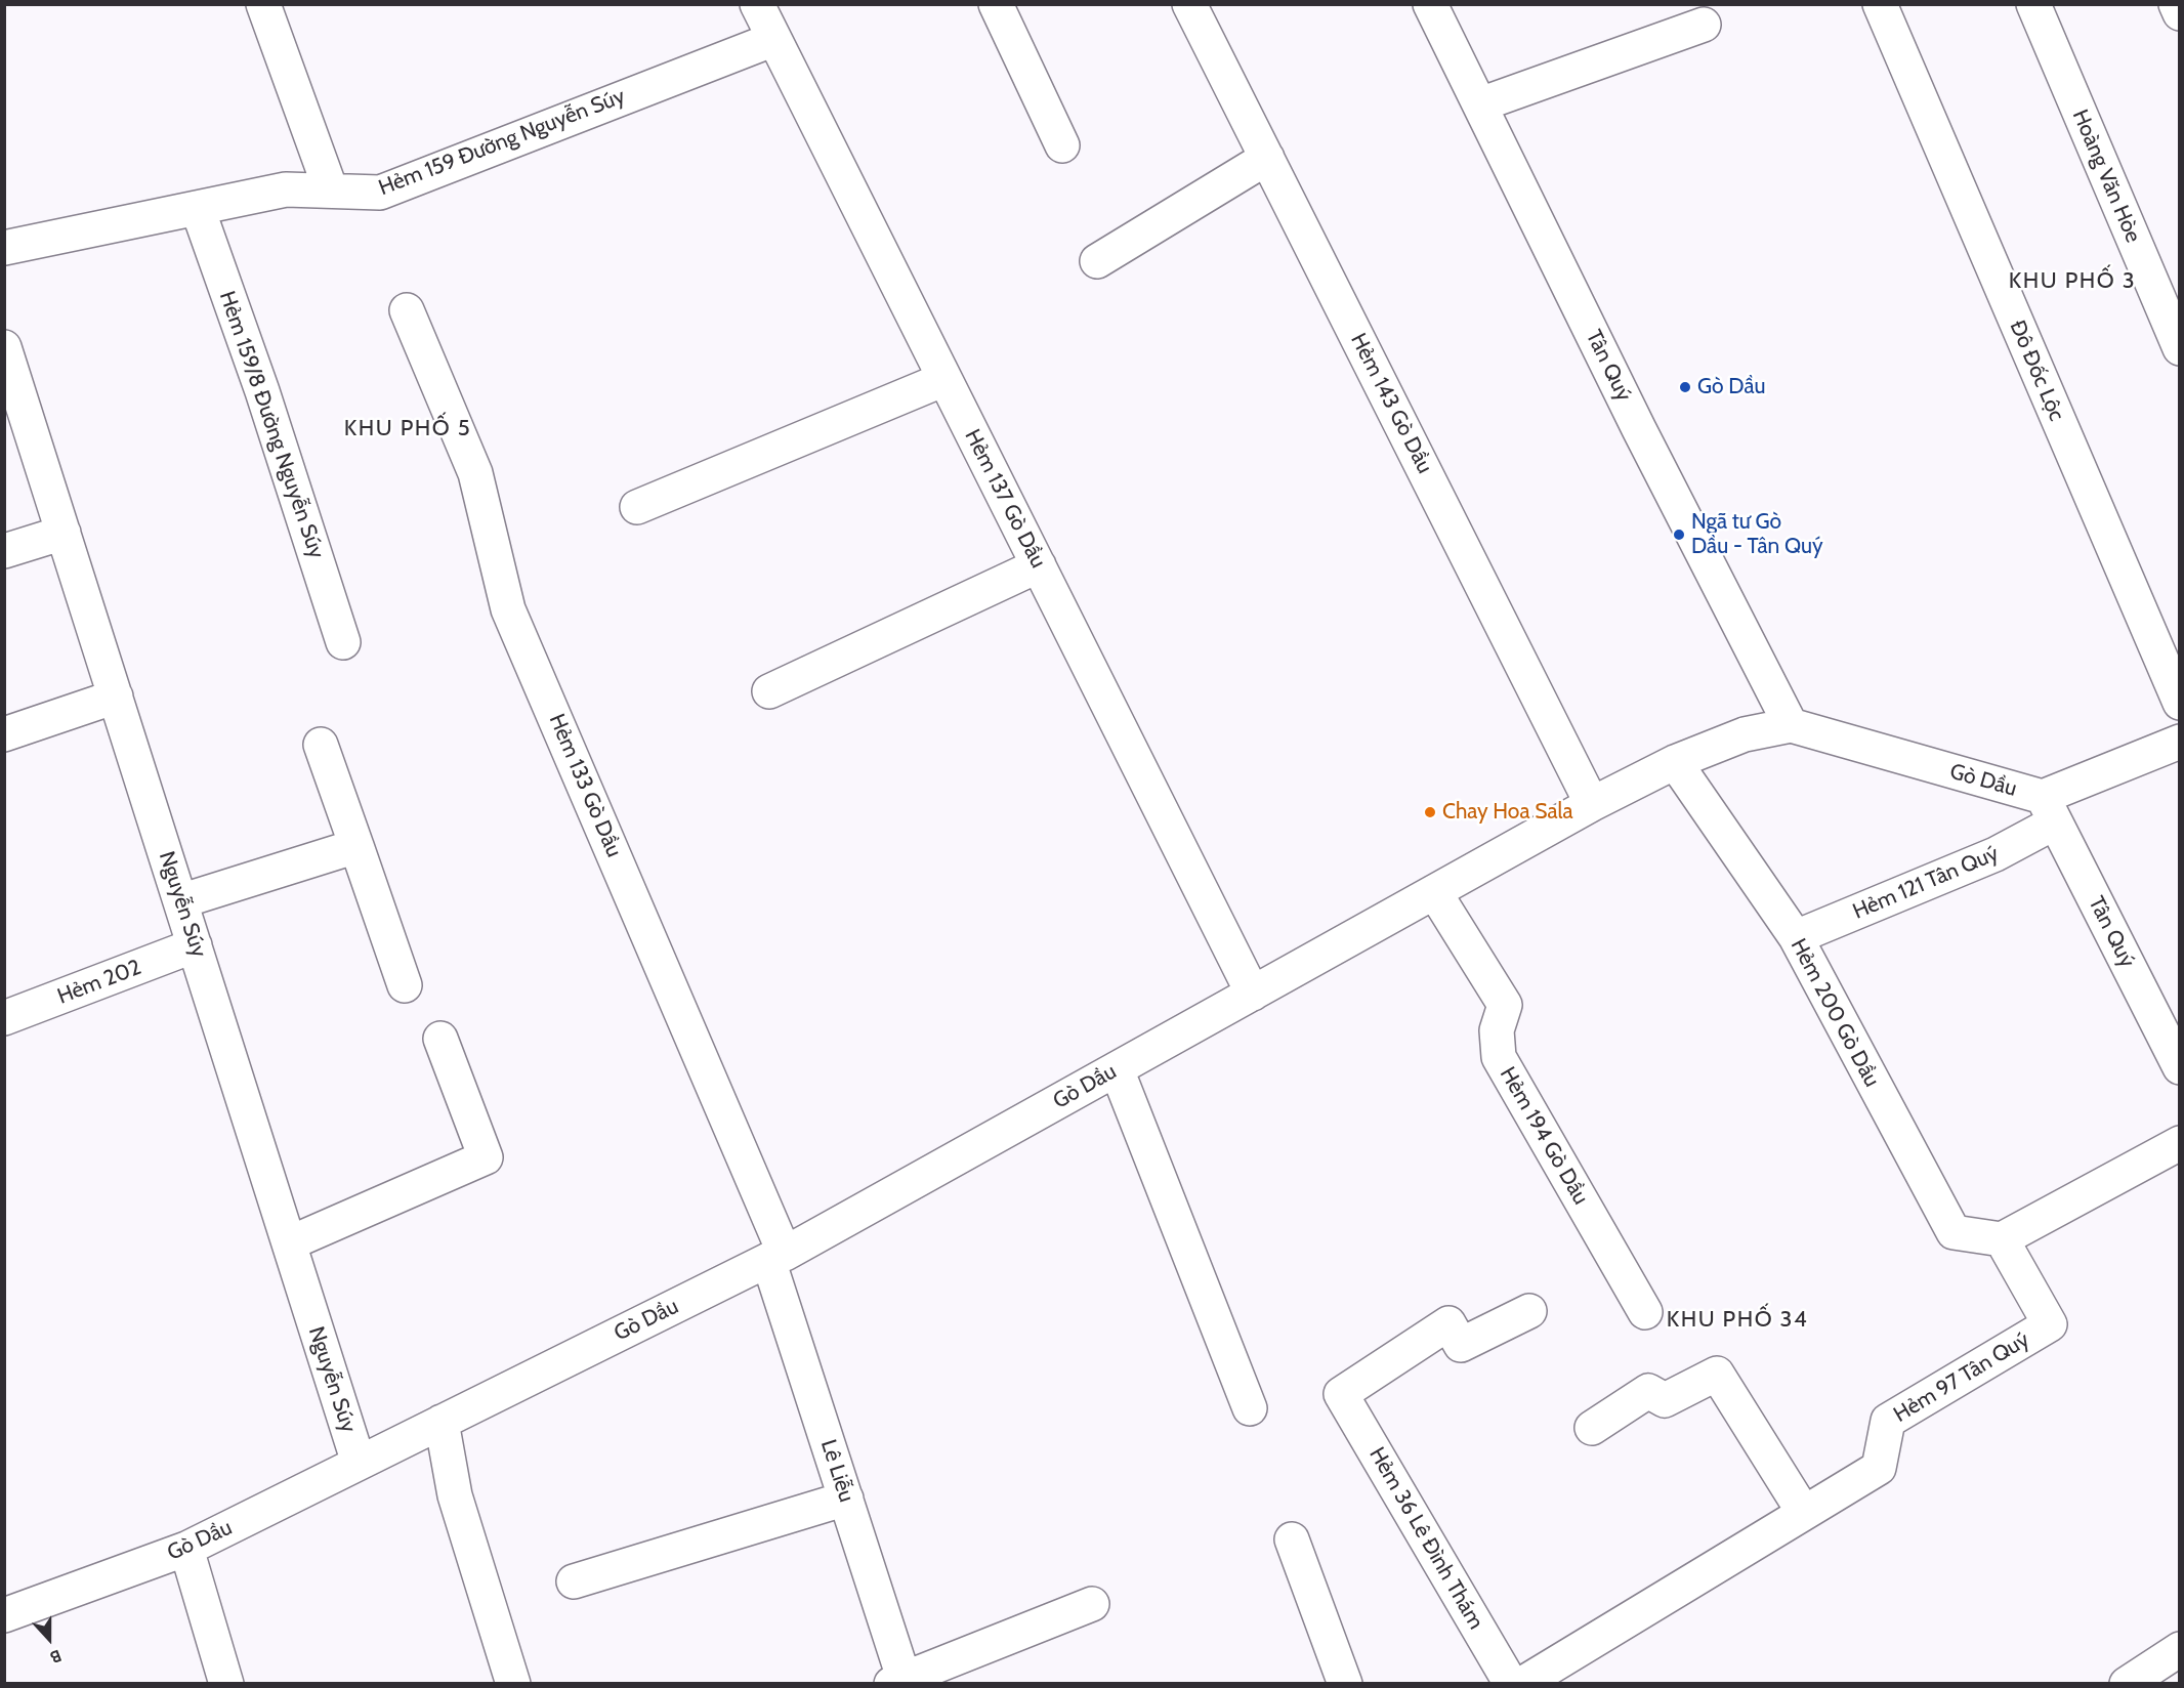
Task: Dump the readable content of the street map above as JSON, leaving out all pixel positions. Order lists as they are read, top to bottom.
{
  "streets": {
    "street": [
      "Hẻm 159 Đường Nguyễn Súy",
      "Hoàng Văn Hòe",
      "Tân Quý",
      "Đô Đốc Lộc",
      "Hẻm 143 Gò Dầu",
      "Hẻm 159/8 Đường Nguyễn Súy",
      "Hẻm 137 Gò Dầu",
      "Gò Dầu",
      "Hẻm 133 Gò Dầu",
      "Hẻm 121 Tân Quý",
      "Nguyễn Súy",
      "Hẻm 202",
      "Hẻm 200 Gò Dầu",
      "Hẻm 194 Gò Dầu",
      "Hẻm 97 Tân Quý",
      "Lê Liễu",
      "Hẻm 36 Lê Đình Thám"
    ]
  },
  "crossings": [
    ["Hẻm 159 Đường Nguyễn Súy", "Hẻm 159/8 Đường Nguyễn Súy"],
    ["Hẻm 159 Đường Nguyễn Súy", "Hẻm 137 Gò Dầu"],
    ["Tân Quý", "Gò Dầu"],
    ["Tân Quý", "Hẻm 121 Tân Quý"],
    ["Hẻm 143 Gò Dầu", "Gò Dầu"],
    ["Hẻm 137 Gò Dầu", "Gò Dầu"],
    ["Gò Dầu", "Hẻm 133 Gò Dầu"],
    ["Gò Dầu", "Hẻm 121 Tân Quý"],
    ["Gò Dầu", "Nguyễn Súy"],
    ["Gò Dầu", "Hẻm 200 Gò Dầu"],
    ["Gò Dầu", "Hẻm 194 Gò Dầu"],
    ["Gò Dầu", "Lê Liễu"],
    ["Hẻm 133 Gò Dầu", "Lê Liễu"],
    ["Hẻm 121 Tân Quý", "Hẻm 200 Gò Dầu"],
    ["Nguyễn Súy", "Hẻm 202"],
    ["Hẻm 200 Gò Dầu", "Hẻm 97 Tân Quý"]
  ],
  "districts": ["KHU PHỐ 3", "KHU PHỐ 5", "KHU PHỐ 34"],
  "places": ["Gò Dầu", "Ngã tư Gò Dầu - Tân Quý", "Chay Hoa Sala"],
  "north": "bottom"
}
